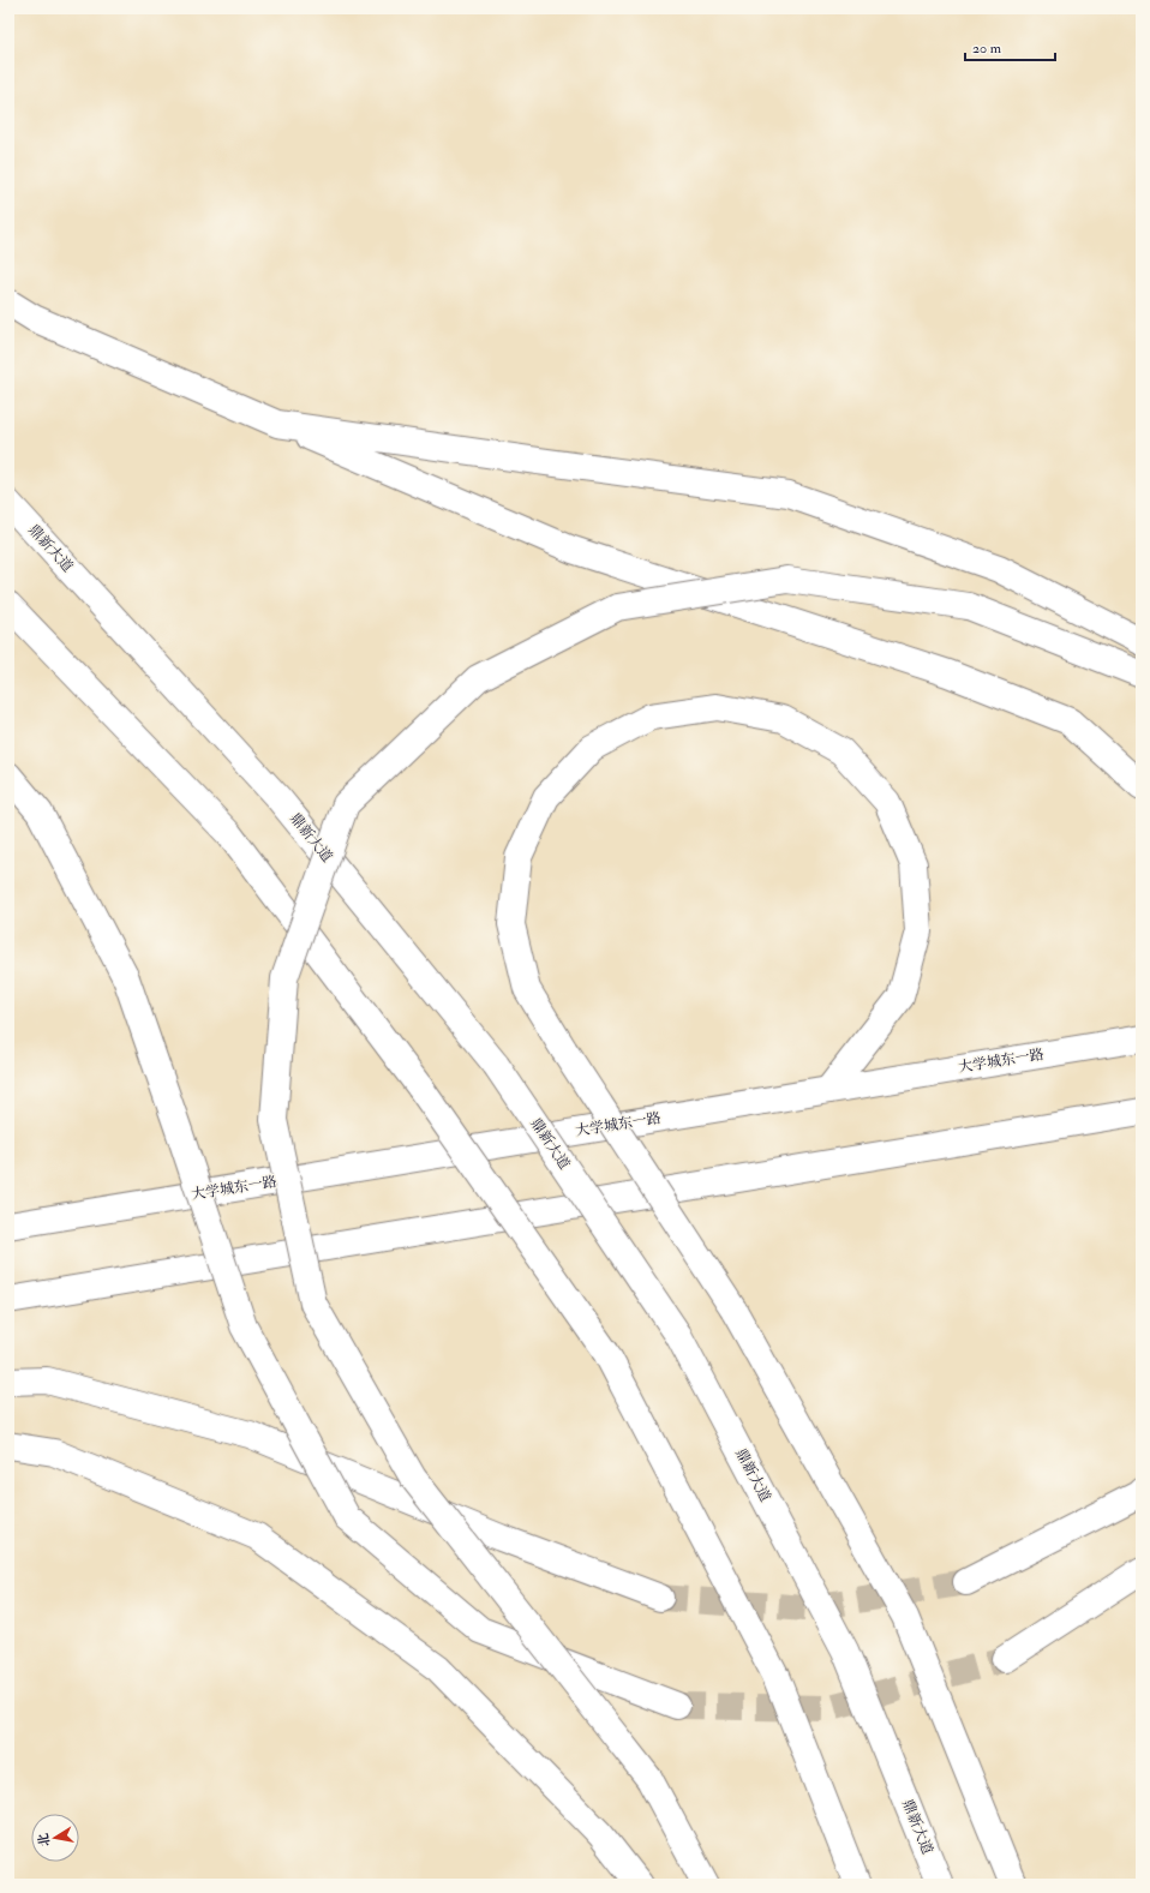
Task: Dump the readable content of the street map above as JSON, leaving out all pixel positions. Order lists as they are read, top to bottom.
{
  "streets": {
    "main road": ["鼎新大道", "大学城东一路"]
  },
  "scale_bar": "20 m",
  "north": "left"
}
